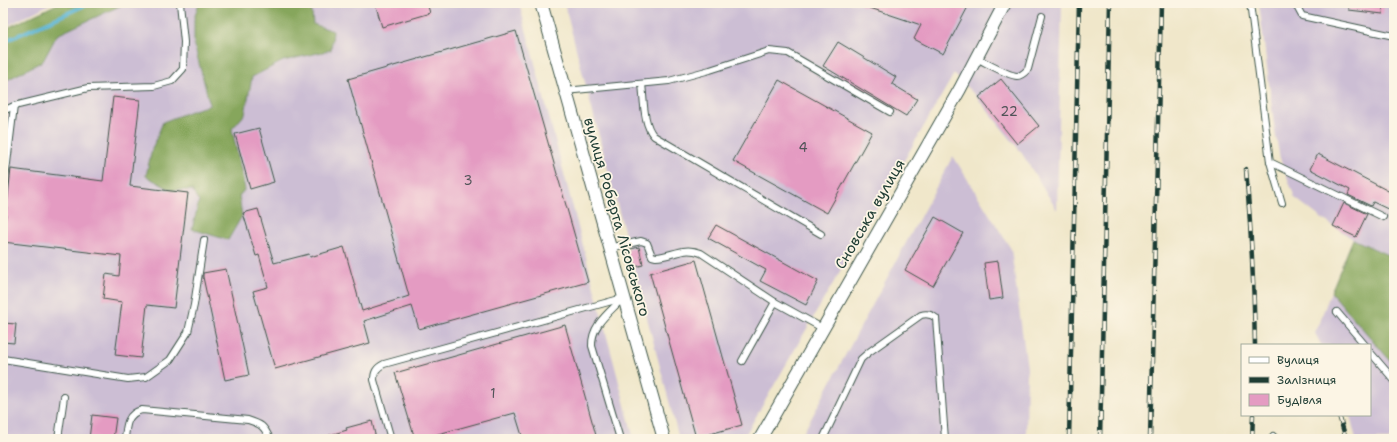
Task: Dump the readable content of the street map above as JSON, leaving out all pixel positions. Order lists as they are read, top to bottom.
{
  "streets": {
    "street": ["Сновська вулиця", "вулиця Роберта Лісовського"]
  },
  "house_numbers": [
    "22",
    "4",
    "3",
    "1"
  ],
  "legend": ["Вулиця", "Залізниця", "Будівля"]
}
